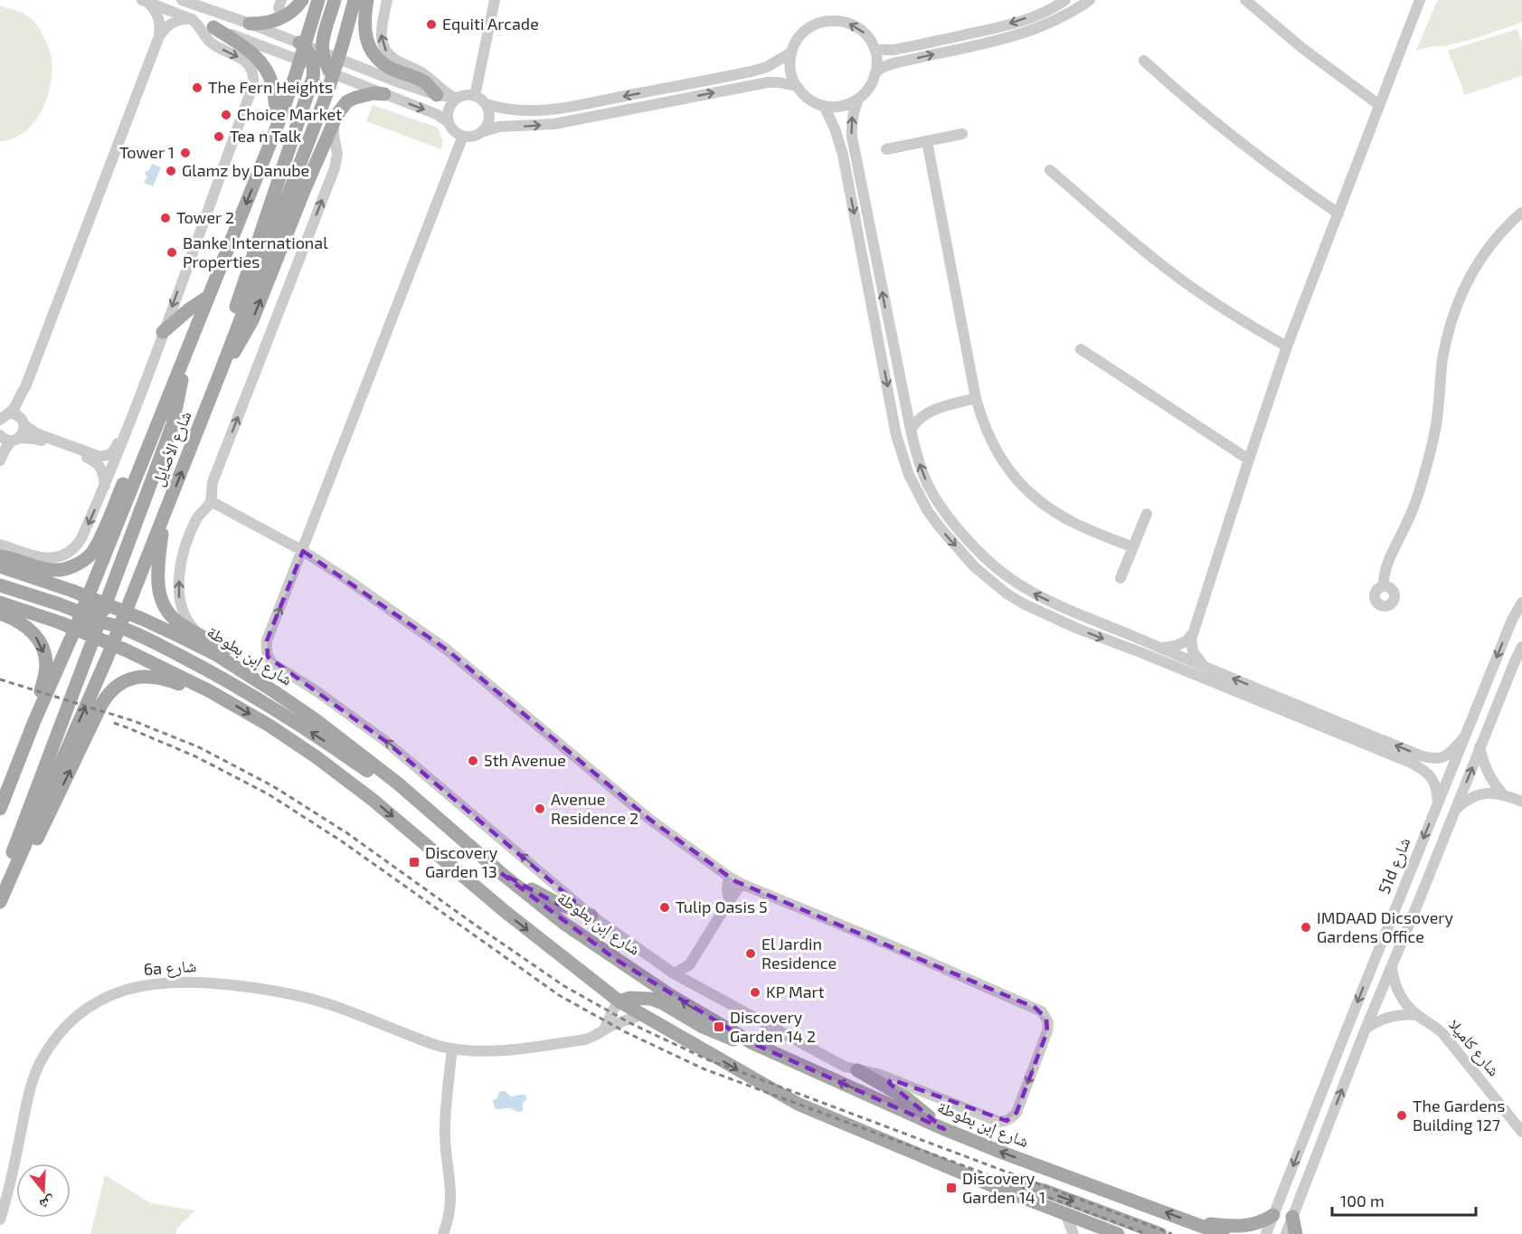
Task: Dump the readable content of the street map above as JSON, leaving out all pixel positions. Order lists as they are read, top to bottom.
{
  "streets": {
    "main road": ["شارع الأصايل", "شارع إبن بطوطة"],
    "street": ["51d شارع", "6a شارع", "شارع كاميلا"]
  },
  "crossings": [
    ["شارع الأصايل", "شارع إبن بطوطة"]
  ],
  "places": {
    "other": [
      "Equiti Arcade",
      "The Fern Heights",
      "Choice Market",
      "Tea n Talk",
      "Tower 1",
      "Glamz by Danube",
      "Tower 2",
      "Banke International Properties",
      "5th Avenue",
      "Avenue Residence 2",
      "Tulip Oasis 5",
      "IMDAAD Dicsovery Gardens Office",
      "El Jardin Residence",
      "KP Mart",
      "The Gardens Building 127"
    ],
    "transit": ["Discovery Garden 13", "Discovery Garden 14 2", "Discovery Garden 14 1"]
  },
  "scale_bar": "100 m",
  "north": "bottom"
}
